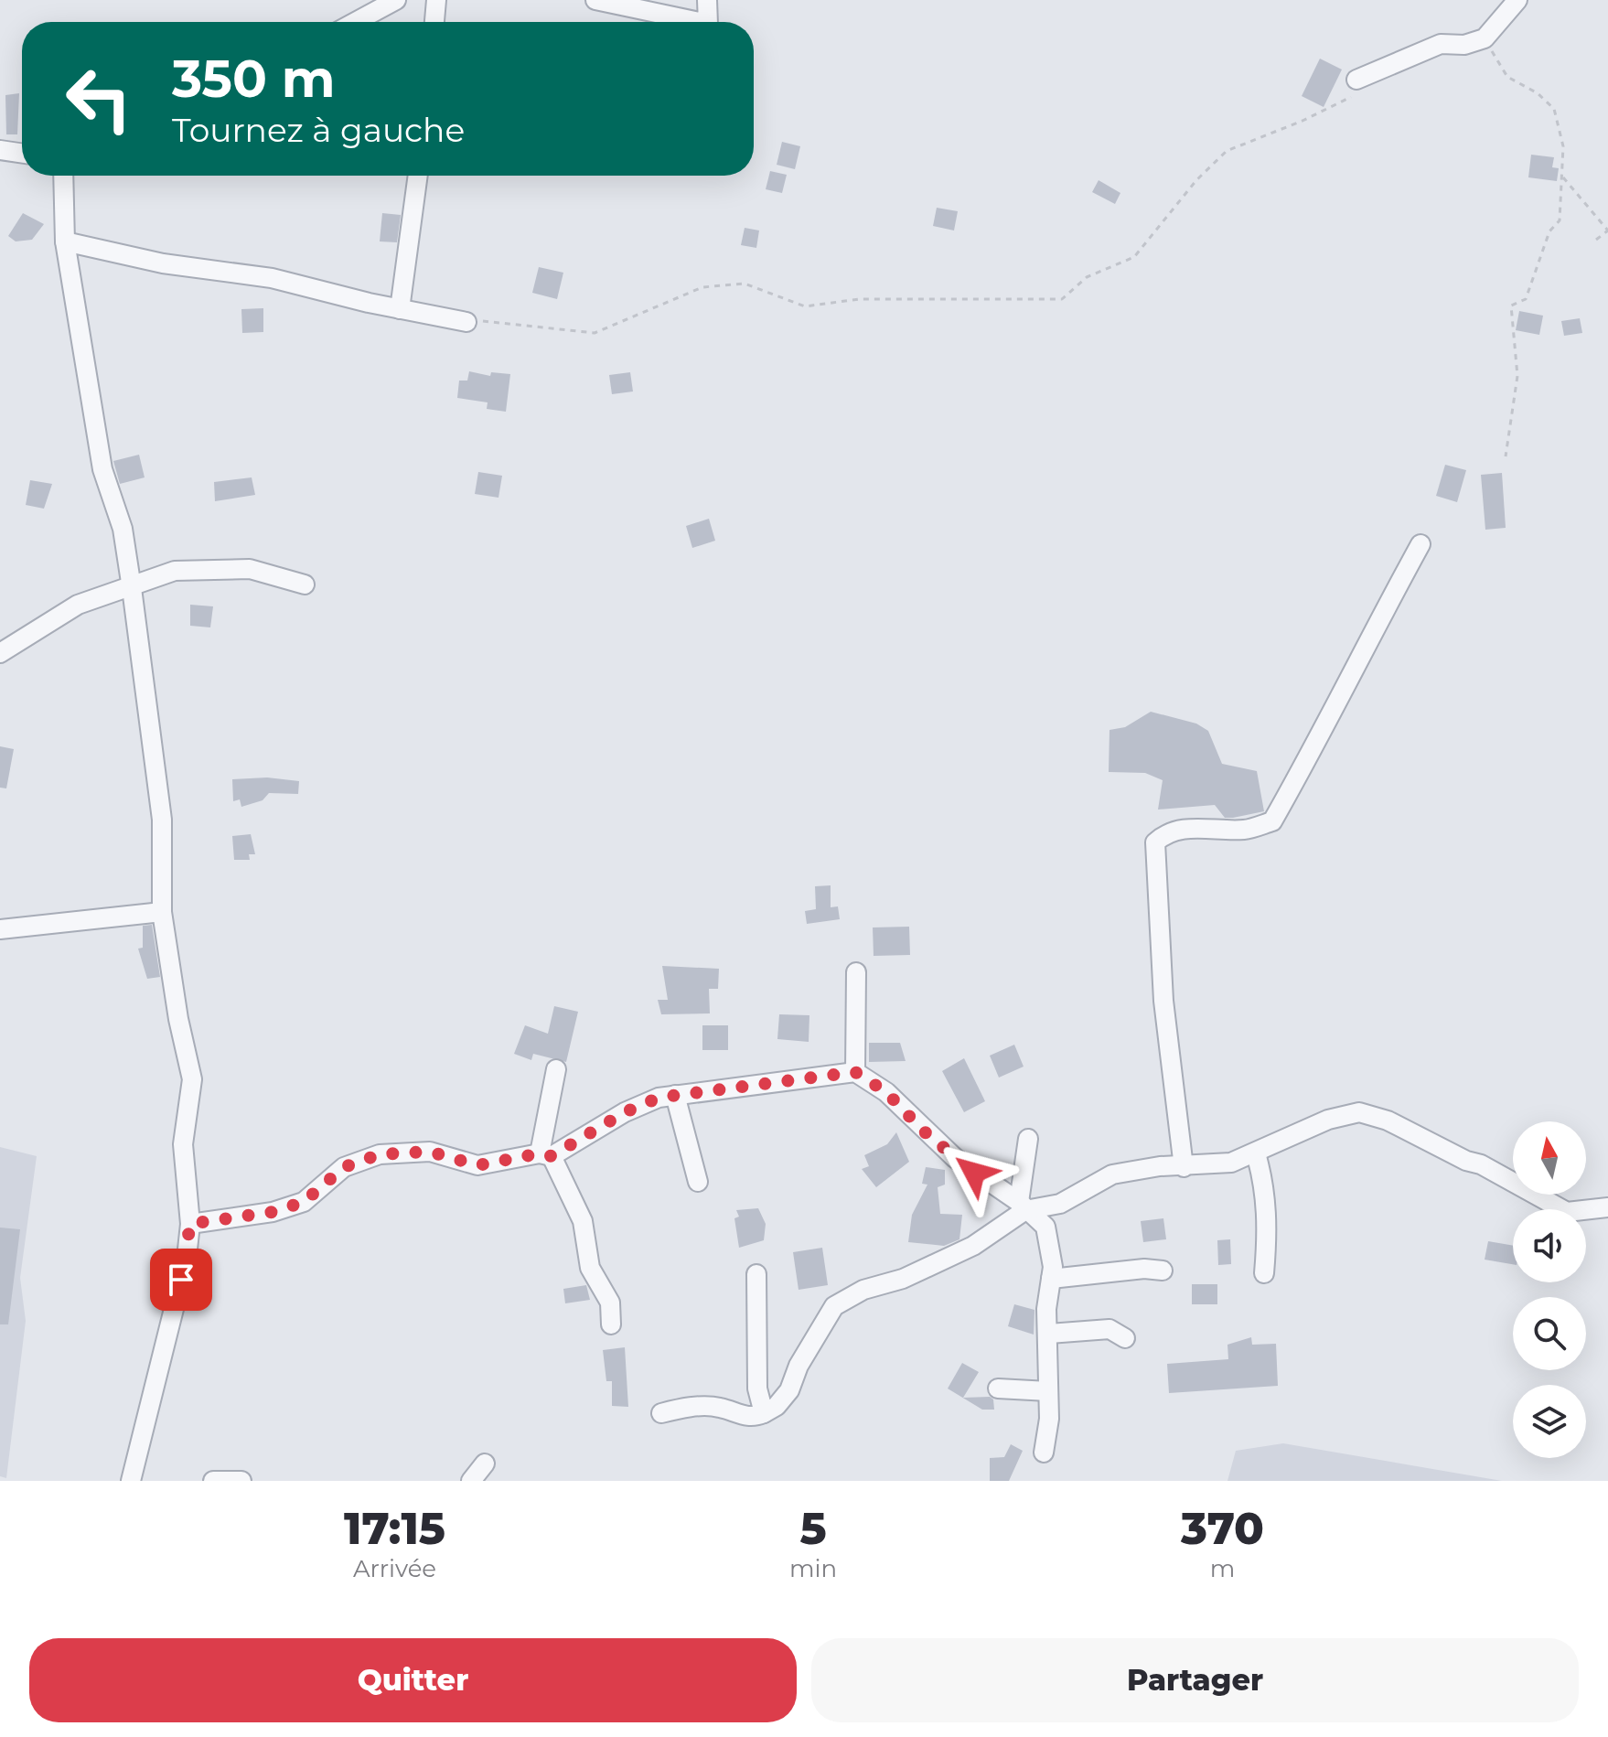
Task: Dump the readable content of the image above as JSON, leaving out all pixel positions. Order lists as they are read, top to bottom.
{
  "north": "top",
  "page": {
    "turn": ["350 m", "Tournez à gauche"],
    "eta": [
      "17:15",
      "Arrivée",
      "5",
      "min",
      "370",
      "m"
    ],
    "buttons": ["Quitter", "Partager"]
  }
}
